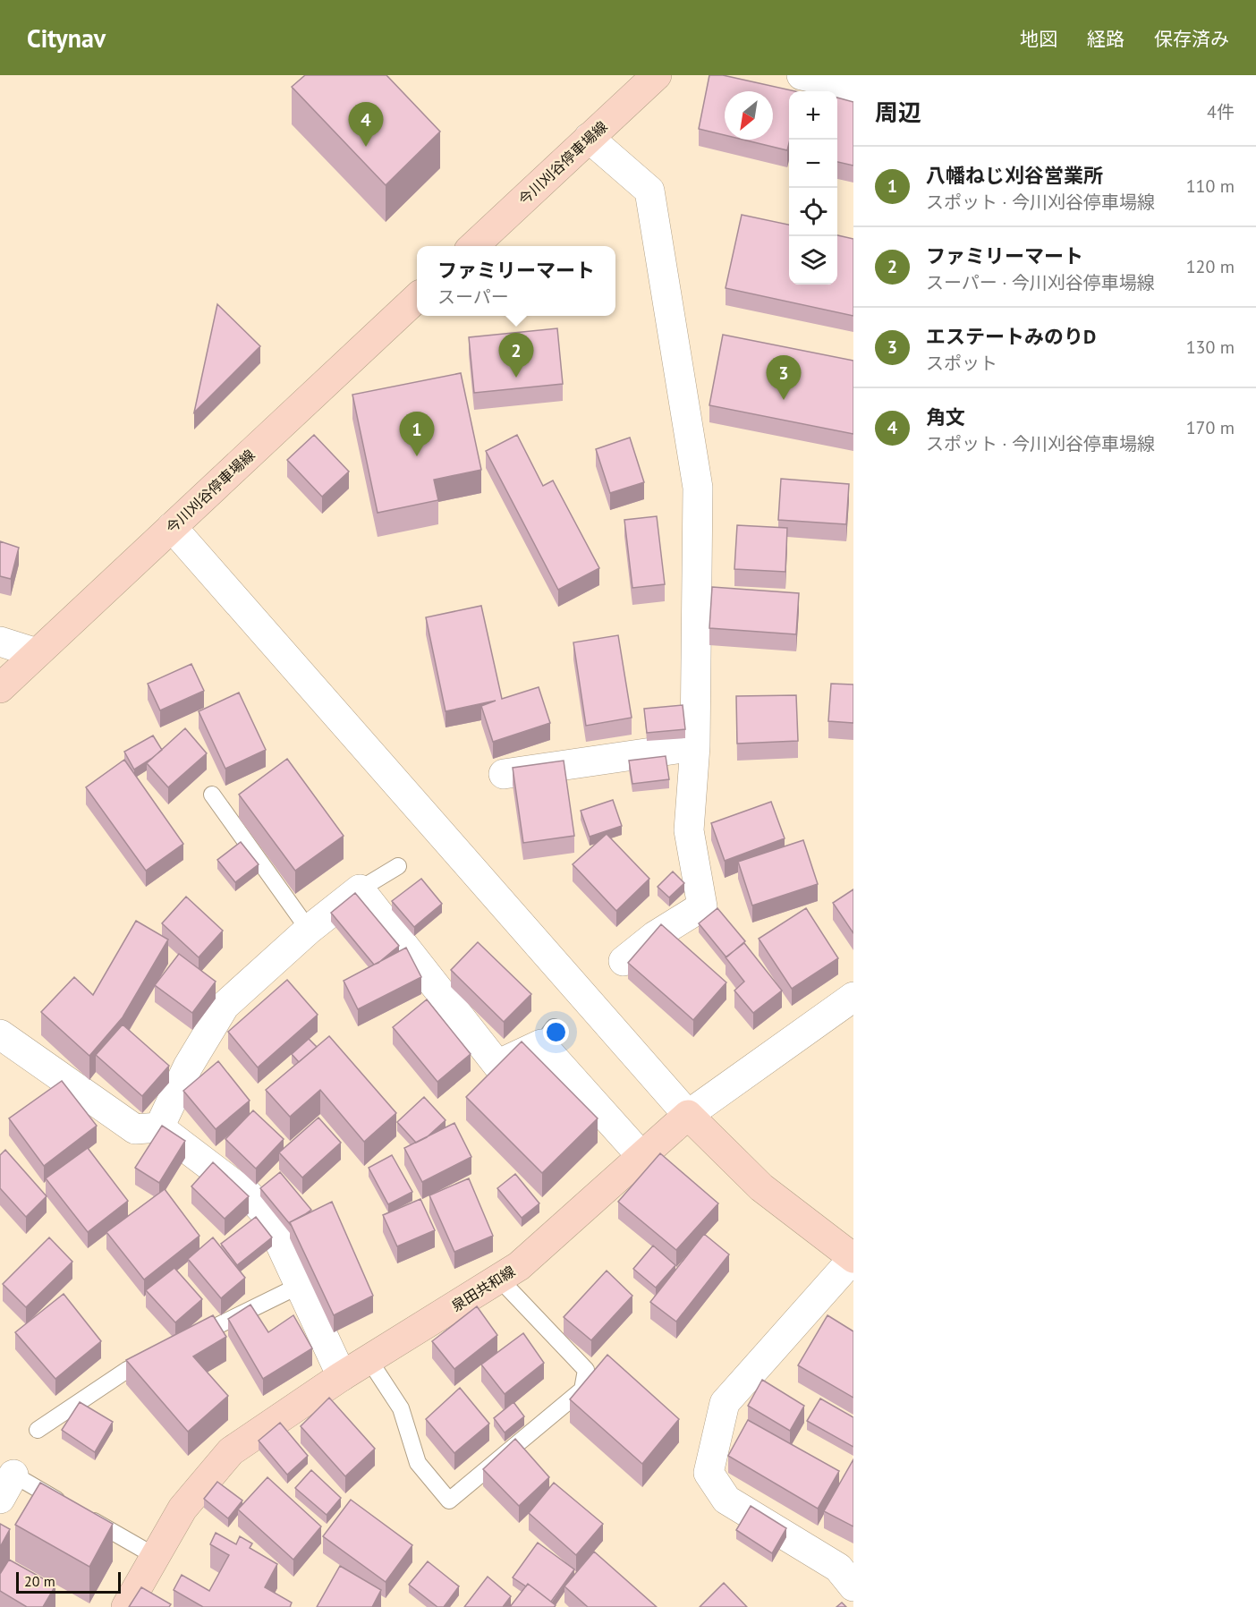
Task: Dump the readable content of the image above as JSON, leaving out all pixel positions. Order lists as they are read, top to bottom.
{
  "streets": {
    "main road": ["今川刈谷停車場線", "泉田共和線"]
  },
  "scale_bar": "20 m",
  "north": "bottom left",
  "page": {
    "header": "Citynav",
    "nav": ["地図", "経路", "保存済み"],
    "heading": ["周辺", "4件"],
    "map_buttons": ["+", "−"],
    "pins": [
      "4",
      "2",
      "3",
      "1"
    ],
    "list": [
      {
        "mark": "1",
        "name": "八幡ねじ刈谷営業所",
        "note": "スポット · 今川刈谷停車場線",
        "value": "110 m"
      },
      {
        "mark": "2",
        "name": "ファミリーマート",
        "note": "スーパー · 今川刈谷停車場線",
        "value": "120 m"
      },
      {
        "mark": "3",
        "name": "エステートみのりD",
        "note": "スポット",
        "value": "130 m"
      },
      {
        "mark": "4",
        "name": "角文",
        "note": "スポット · 今川刈谷停車場線",
        "value": "170 m"
      }
    ],
    "popup": ["ファミリーマート", "スーパー"],
    "scale": "20 m"
  }
}
